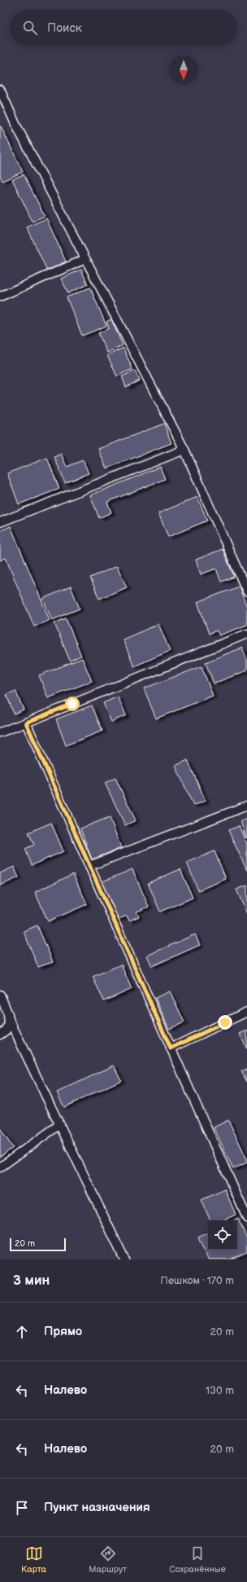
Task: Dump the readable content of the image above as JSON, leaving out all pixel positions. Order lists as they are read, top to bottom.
{
  "scale_bar": "20 m",
  "north": "bottom",
  "page": {
    "search": "Поиск",
    "scale": "20 m",
    "heading": ["3 мин", "Пешком · 170 m"],
    "list": [
      ["Прямо", "20 m"],
      ["Налево", "130 m"],
      ["Налево", "20 m"],
      "Пункт назначения"
    ],
    "nav": ["Карта", "Маршрут", "Сохранённые"]
  }
}
